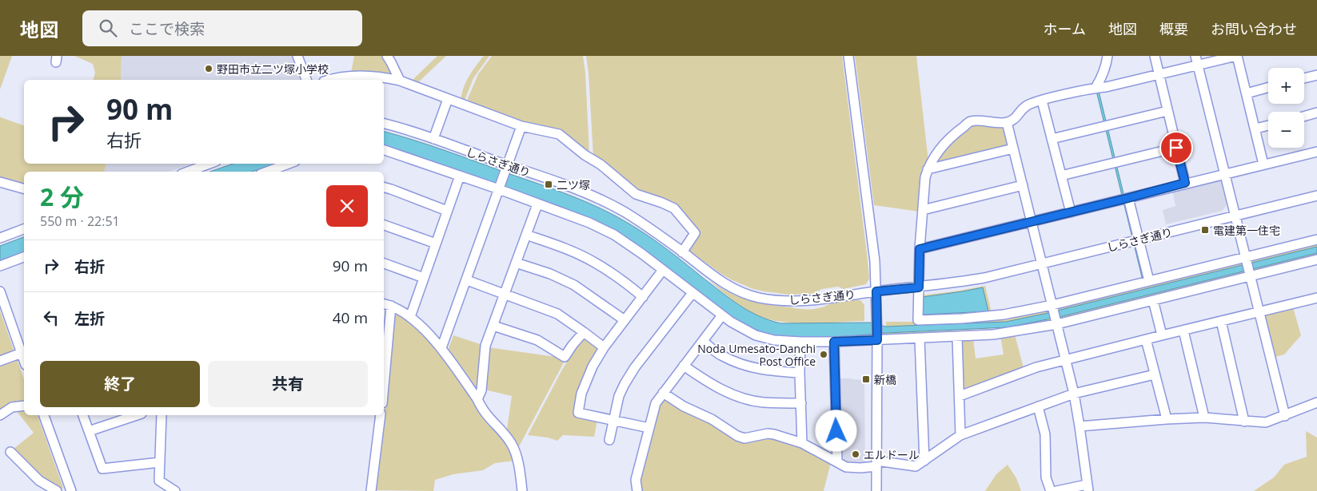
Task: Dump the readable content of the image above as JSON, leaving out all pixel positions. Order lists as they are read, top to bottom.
{
  "streets": {
    "street": ["しらさぎ通り"]
  },
  "places": {
    "other": ["野田市立二ツ塚小学校", "Noda Umesato-Danchi Post Office", "エルドール"],
    "transit": ["二ツ塚", "電建第一住宅", "新橋"]
  },
  "page": {
    "header": "地図",
    "search": "ここで検索",
    "nav": [
      "ホーム",
      "地図",
      "概要",
      "お問い合わせ"
    ],
    "map_buttons": ["+", "−"],
    "turn": ["90 m", "右折"],
    "heading": ["2 分", "550 m · 22:51"],
    "list": [
      {
        "name": "右折",
        "value": "90 m"
      },
      {
        "name": "左折",
        "value": "40 m"
      }
    ],
    "buttons": ["終了", "共有"]
  }
}
